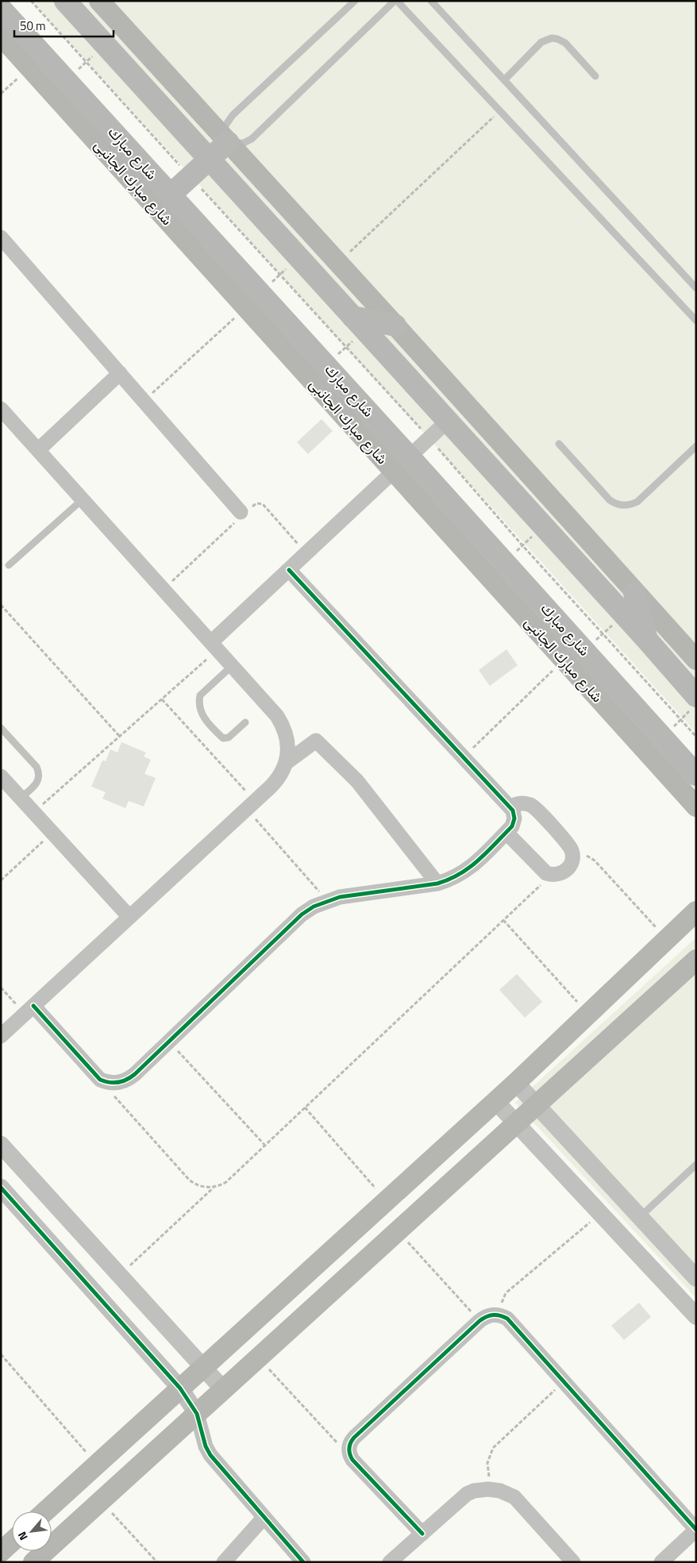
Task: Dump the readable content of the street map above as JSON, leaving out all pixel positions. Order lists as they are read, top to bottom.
{
  "streets": {
    "main road": ["شارع مبارك", "شارع مبارك الجانبى"]
  },
  "crossings": [
    ["شارع مبارك", "شارع مبارك الجانبى"]
  ],
  "scale_bar": "50 m",
  "north": "bottom left"
}
